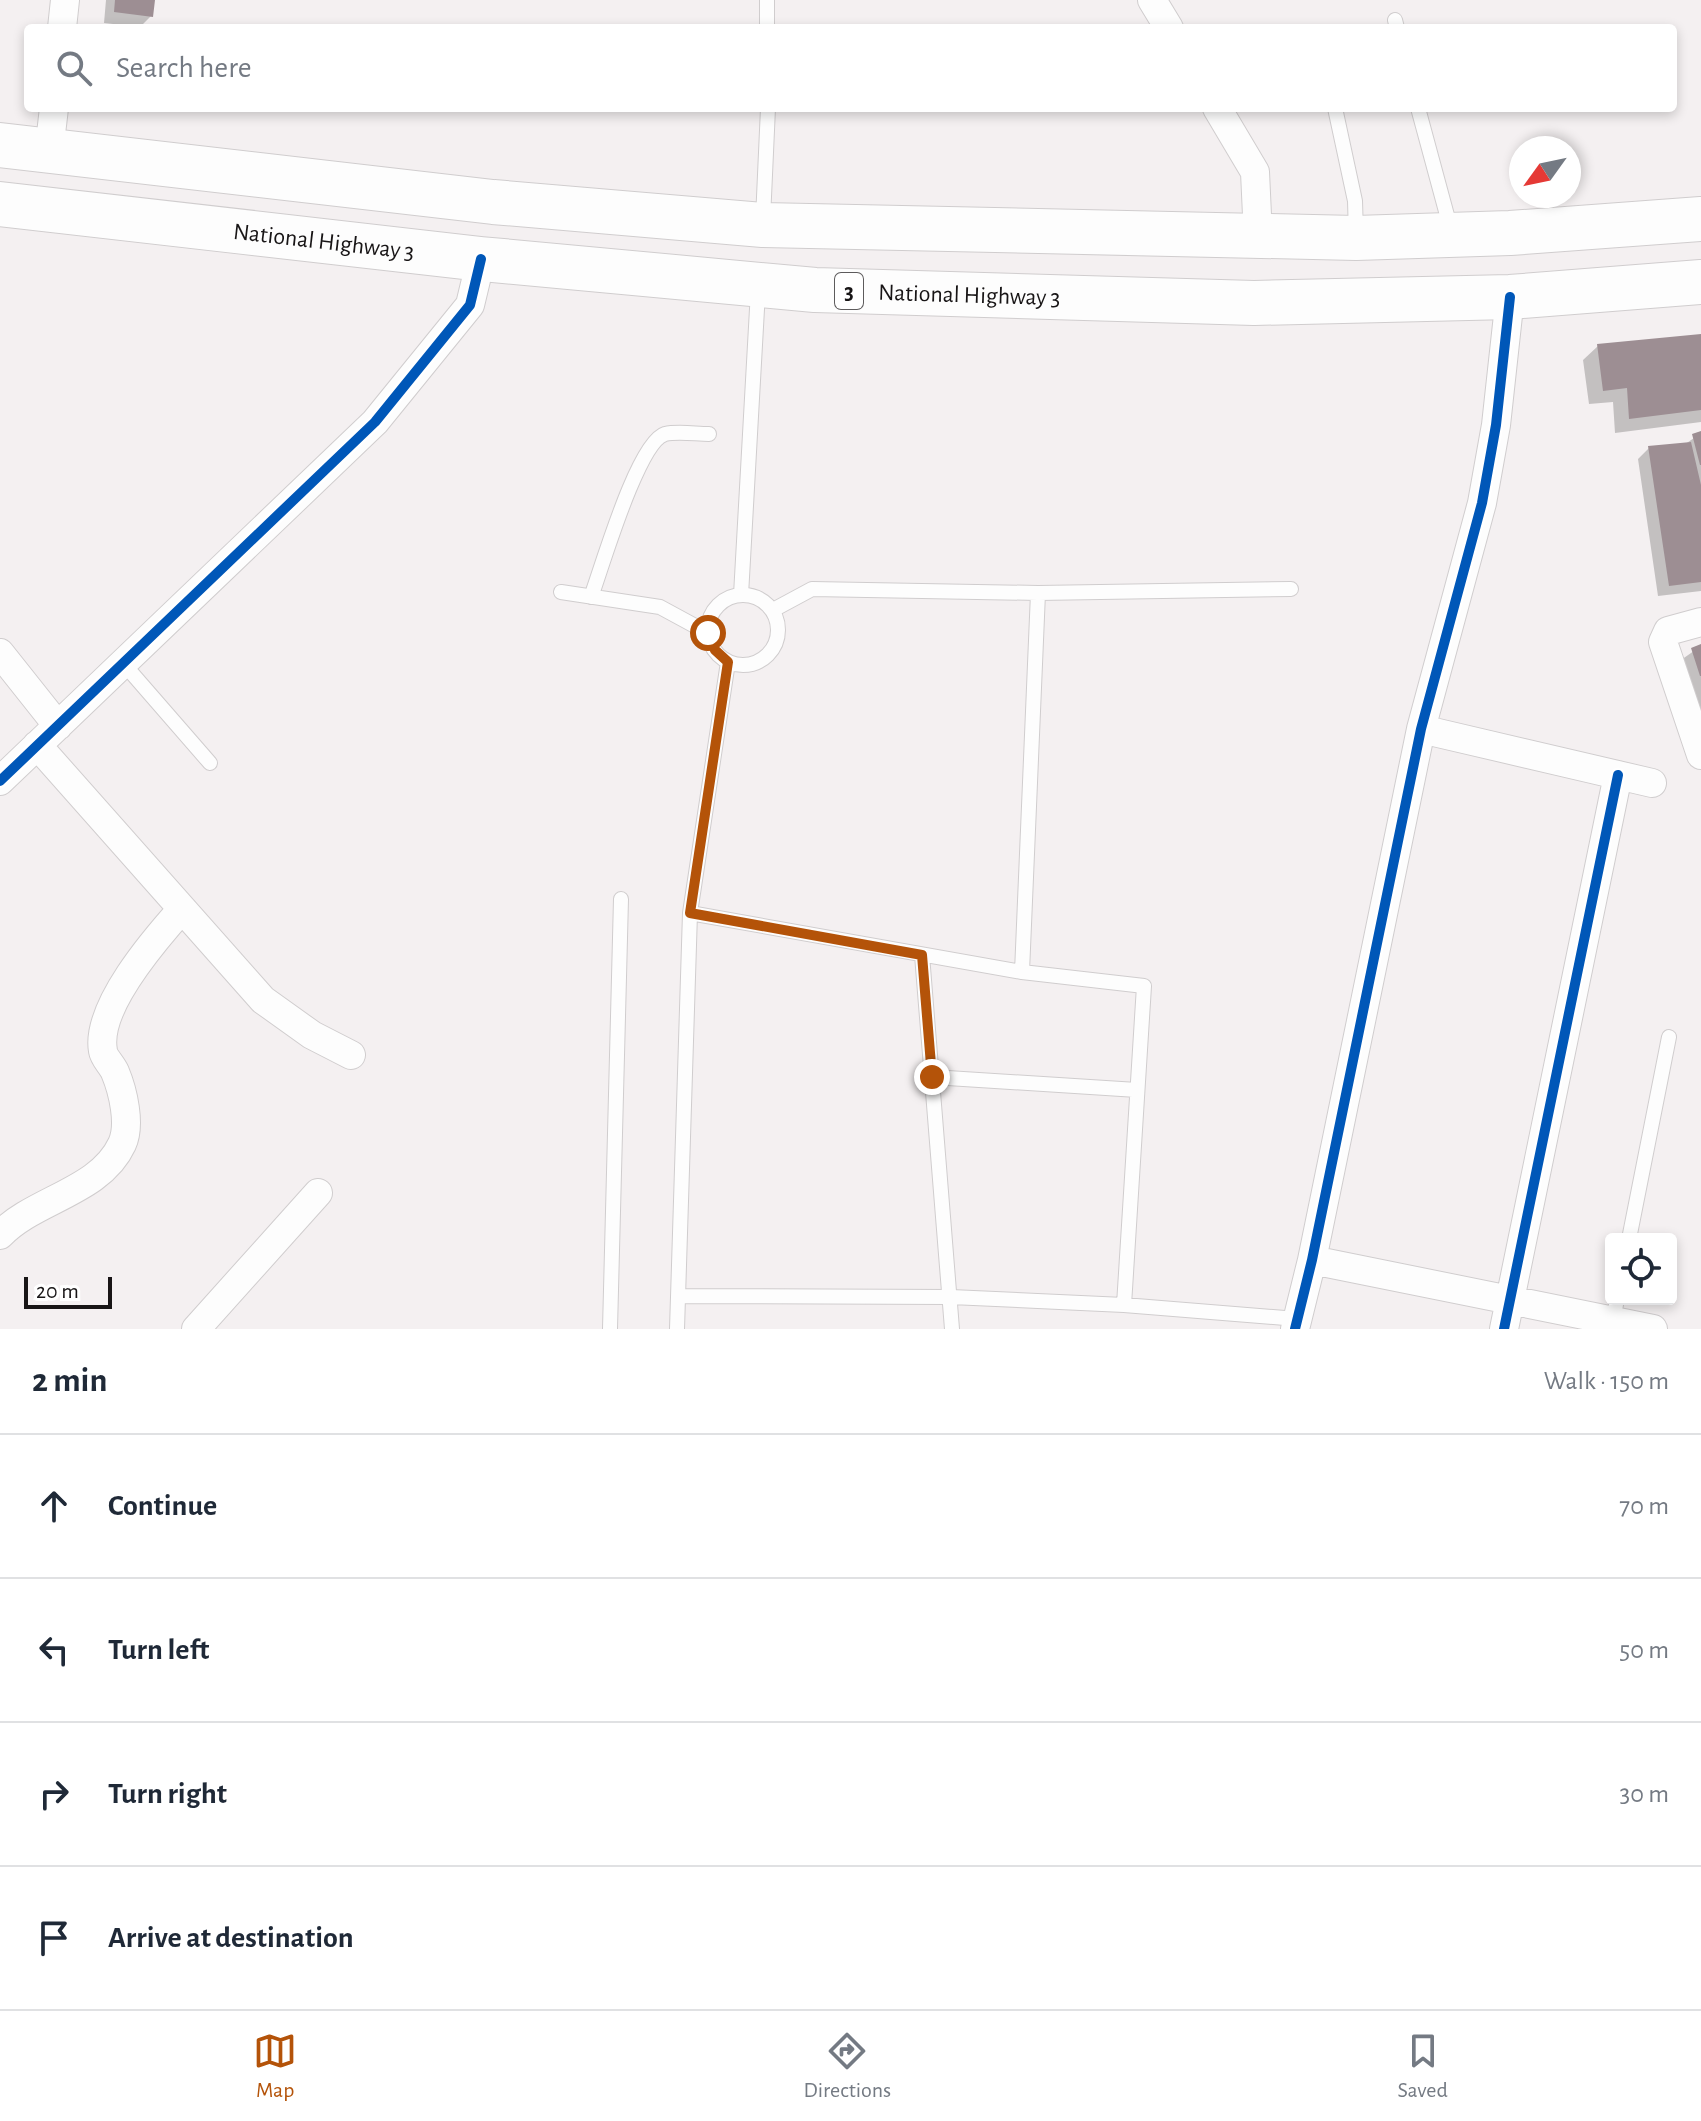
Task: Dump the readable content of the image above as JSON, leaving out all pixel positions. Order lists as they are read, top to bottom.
{
  "streets": {
    "highway": ["National Highway 3", "3"]
  },
  "scale_bar": "20 m",
  "north": "bottom left",
  "page": {
    "search": "Search here",
    "scale": "20 m",
    "heading": ["2 min", "Walk · 150 m"],
    "list": [
      ["Continue", "70 m"],
      ["Turn left", "50 m"],
      ["Turn right", "30 m"],
      "Arrive at destination"
    ],
    "nav": ["Map", "Directions", "Saved"]
  }
}
